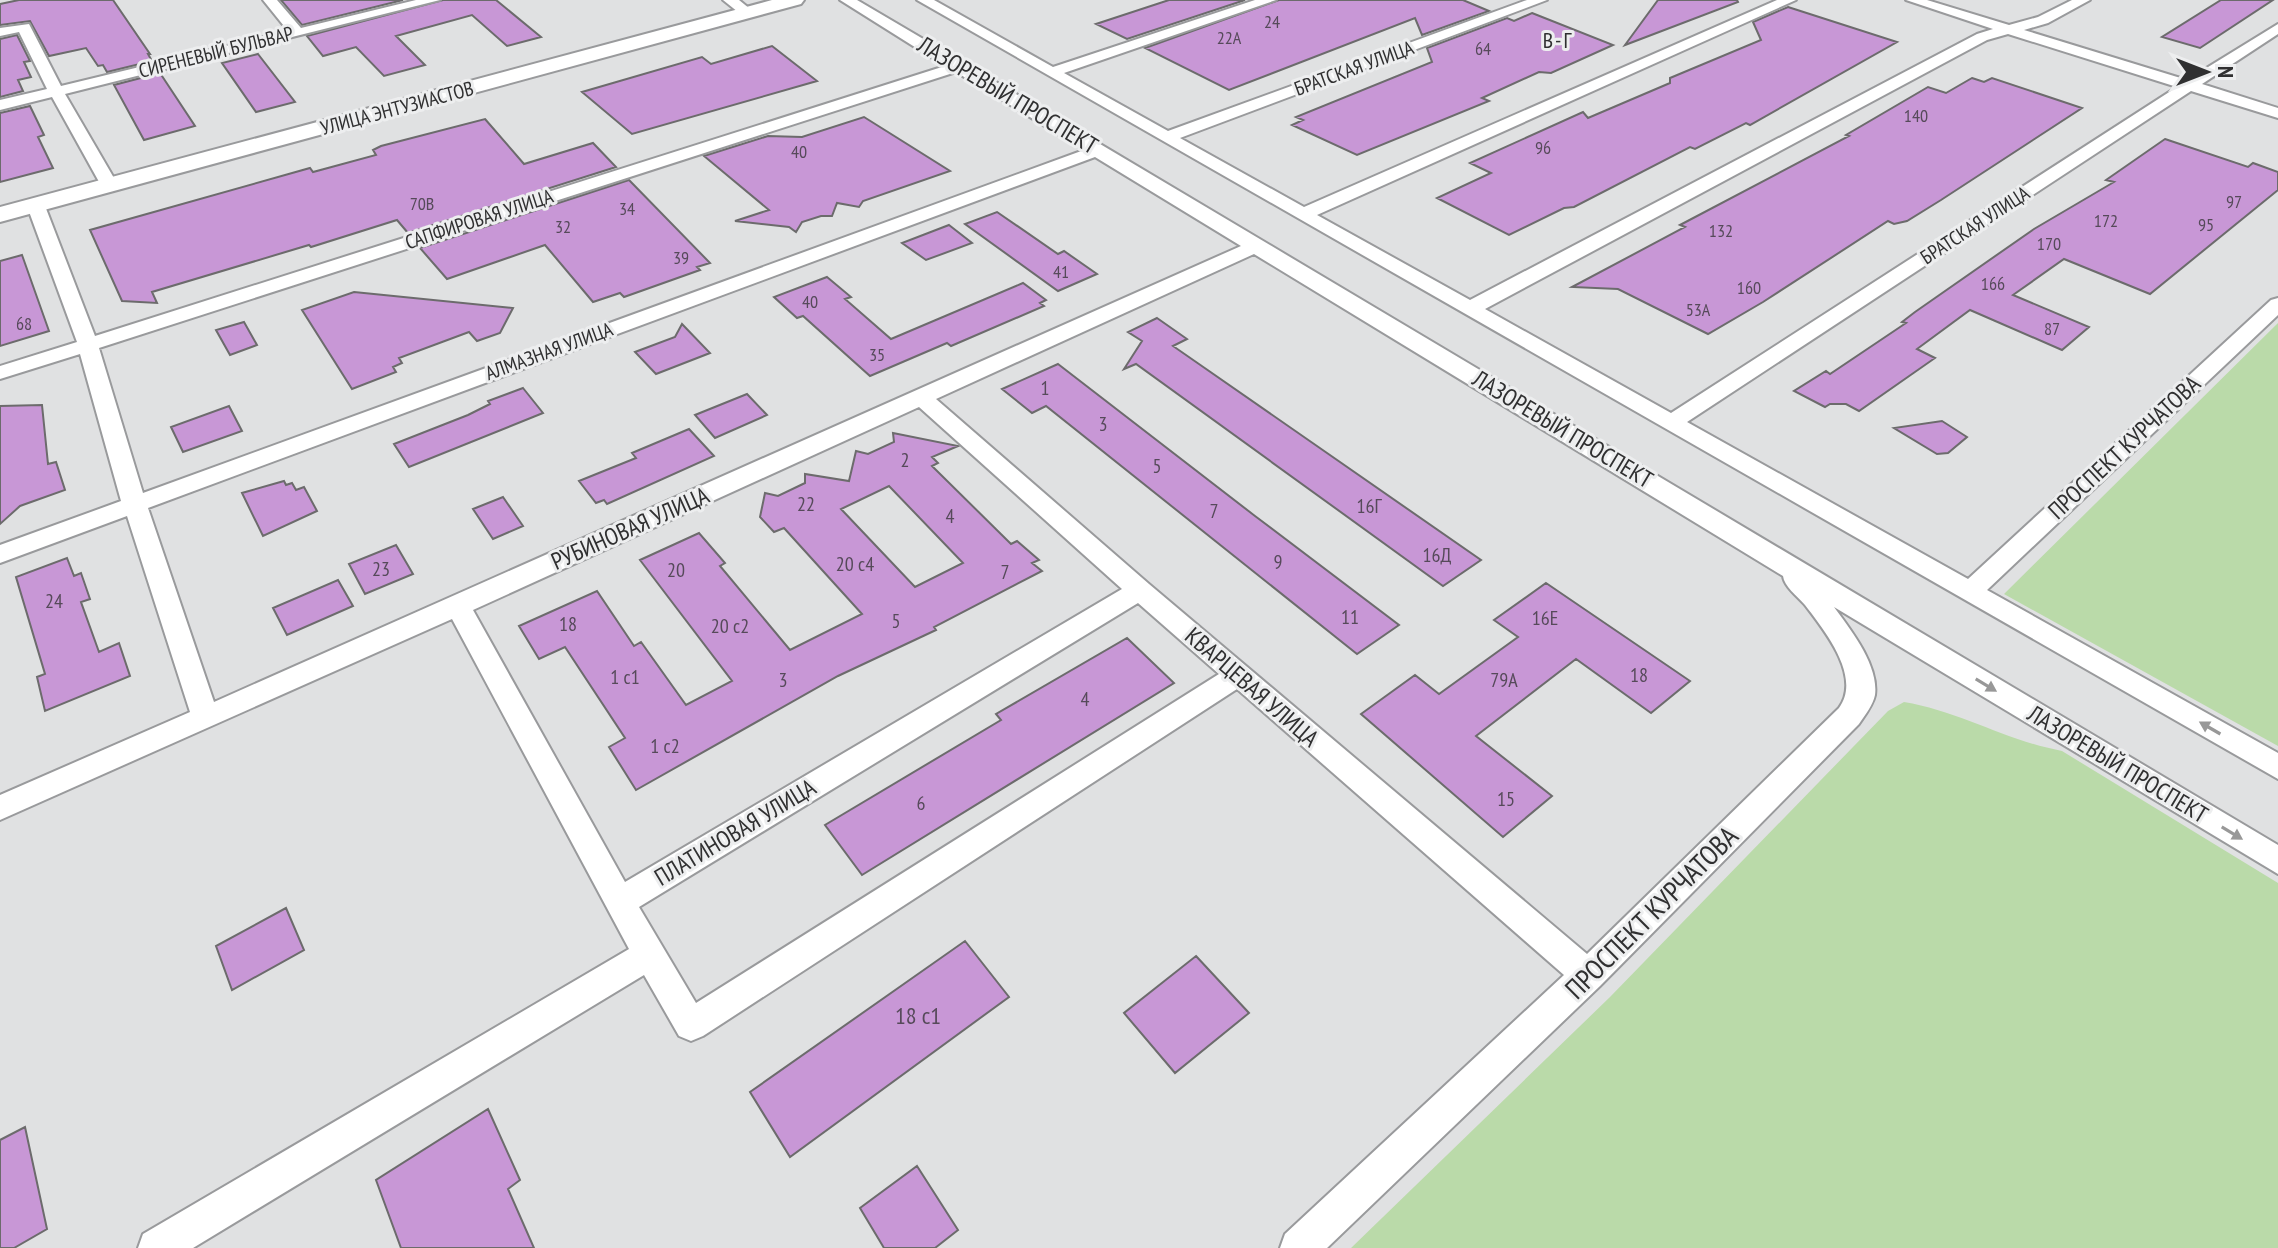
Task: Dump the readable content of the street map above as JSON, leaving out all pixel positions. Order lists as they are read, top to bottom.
{
  "streets": {
    "street": [
      "СИРЕНЕВЫЙ БУЛЬВАР",
      "БРАТСКАЯ УЛИЦА",
      "ЛАЗОРЕВЫЙ ПРОСПЕКТ",
      "УЛИЦА ЭНТУЗИАСТОВ",
      "САПФИРОВАЯ УЛИЦА",
      "АЛМАЗНАЯ УЛИЦА",
      "ПРОСПЕКТ КУРЧАТОВА",
      "РУБИНОВАЯ УЛИЦА",
      "КВАРЦЕВАЯ УЛИЦА",
      "ПЛАТИНОВАЯ УЛИЦА"
    ]
  },
  "crossings": [
    ["БРАТСКАЯ УЛИЦА", "ЛАЗОРЕВЫЙ ПРОСПЕКТ"],
    ["ЛАЗОРЕВЫЙ ПРОСПЕКТ", "САПФИРОВАЯ УЛИЦА"],
    ["ЛАЗОРЕВЫЙ ПРОСПЕКТ", "АЛМАЗНАЯ УЛИЦА"],
    ["ЛАЗОРЕВЫЙ ПРОСПЕКТ", "ПРОСПЕКТ КУРЧАТОВА"],
    ["ЛАЗОРЕВЫЙ ПРОСПЕКТ", "РУБИНОВАЯ УЛИЦА"],
    ["ПРОСПЕКТ КУРЧАТОВА", "КВАРЦЕВАЯ УЛИЦА"],
    ["РУБИНОВАЯ УЛИЦА", "КВАРЦЕВАЯ УЛИЦА"],
    ["КВАРЦЕВАЯ УЛИЦА", "ПЛАТИНОВАЯ УЛИЦА"]
  ],
  "districts": ["В-Г"],
  "house_numbers": [
    "24",
    "22А",
    "64",
    "140",
    "96",
    "40",
    "97",
    "70В",
    "34",
    "172",
    "95",
    "32",
    "132",
    "170",
    "39",
    "41",
    "166",
    "160",
    "40",
    "53А",
    "68",
    "87",
    "35",
    "1",
    "3",
    "2",
    "5",
    "22",
    "16Г",
    "7",
    "4",
    "16Д",
    "9",
    "20 с4",
    "23",
    "20",
    "7",
    "24",
    "11",
    "16Е",
    "5",
    "18",
    "20 с2",
    "18",
    "1 с1",
    "3",
    "79А",
    "4",
    "1 с2",
    "15",
    "6",
    "18 с1"
  ],
  "north": "right"
}
